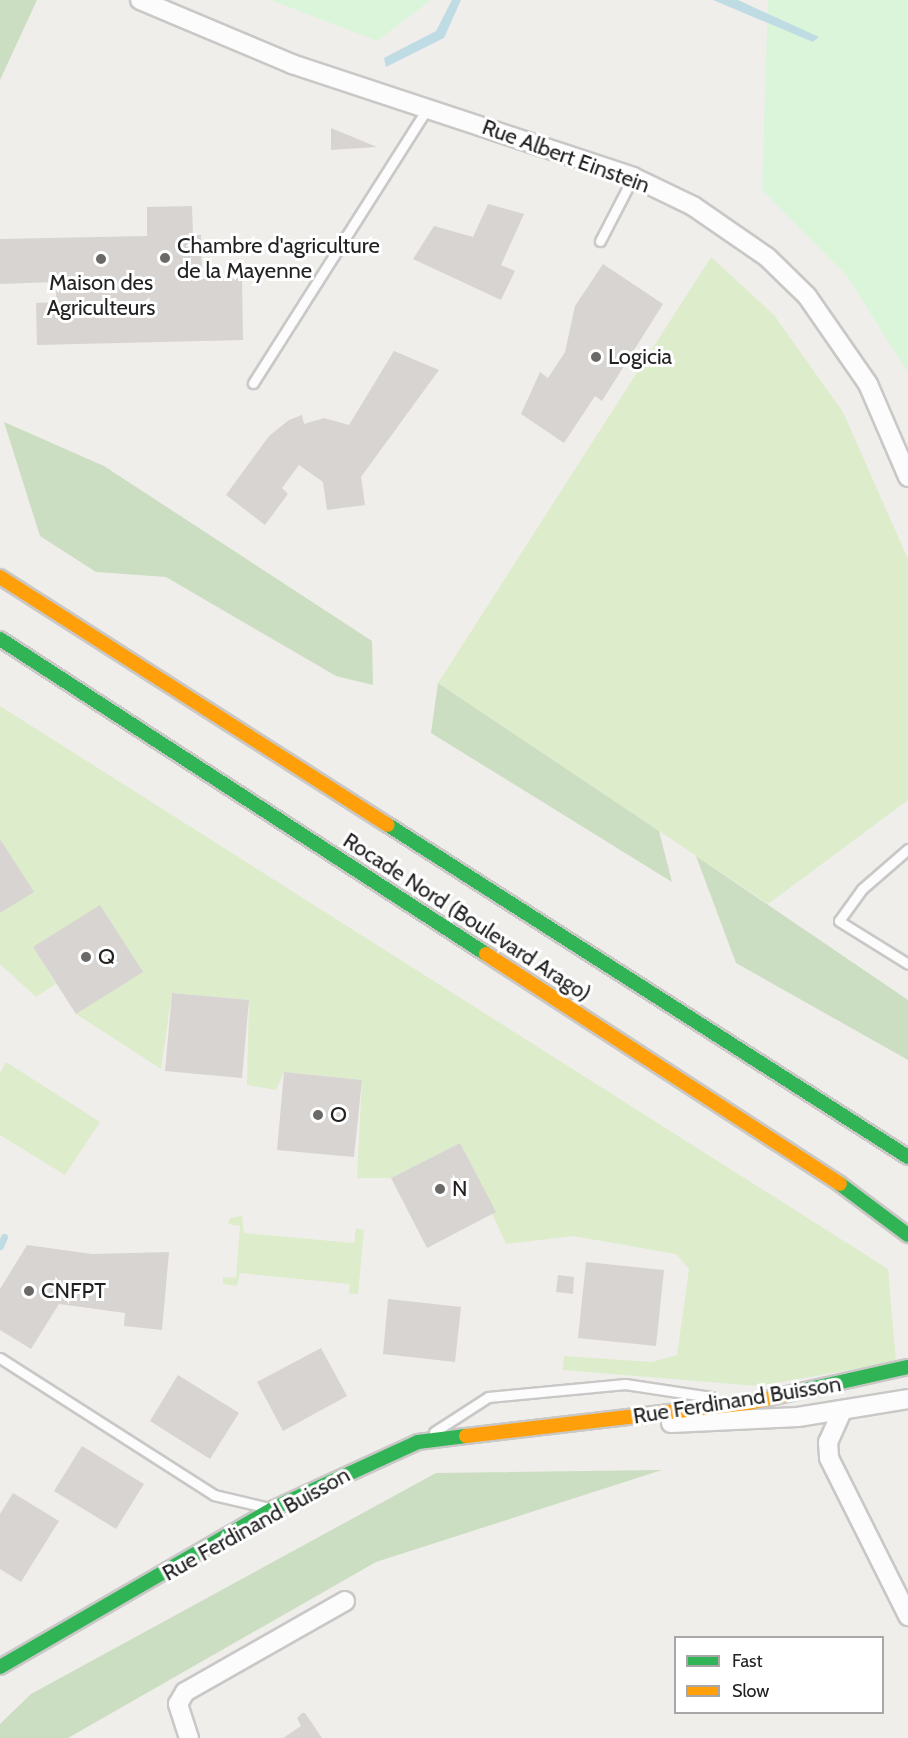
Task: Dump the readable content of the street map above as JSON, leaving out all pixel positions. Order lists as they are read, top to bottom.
{
  "streets": {
    "main road": ["Rocade Nord (Boulevard Arago)", "Rue Ferdinand Buisson"],
    "street": ["Rue Albert Einstein"]
  },
  "places": [
    "Chambre d'agriculture de la Mayenne",
    "Maison des Agriculteurs",
    "Logicia",
    "Q",
    "O",
    "N",
    "CNFPT"
  ],
  "legend": ["Fast", "Slow"]
}
